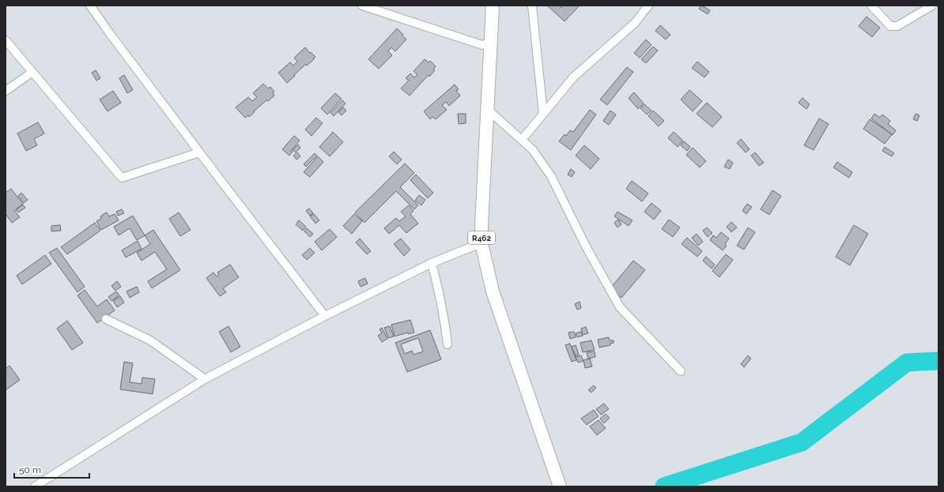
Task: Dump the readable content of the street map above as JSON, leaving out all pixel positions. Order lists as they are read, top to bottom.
{
  "streets": {
    "main road": ["R462"]
  },
  "scale_bar": "50 m"
}
